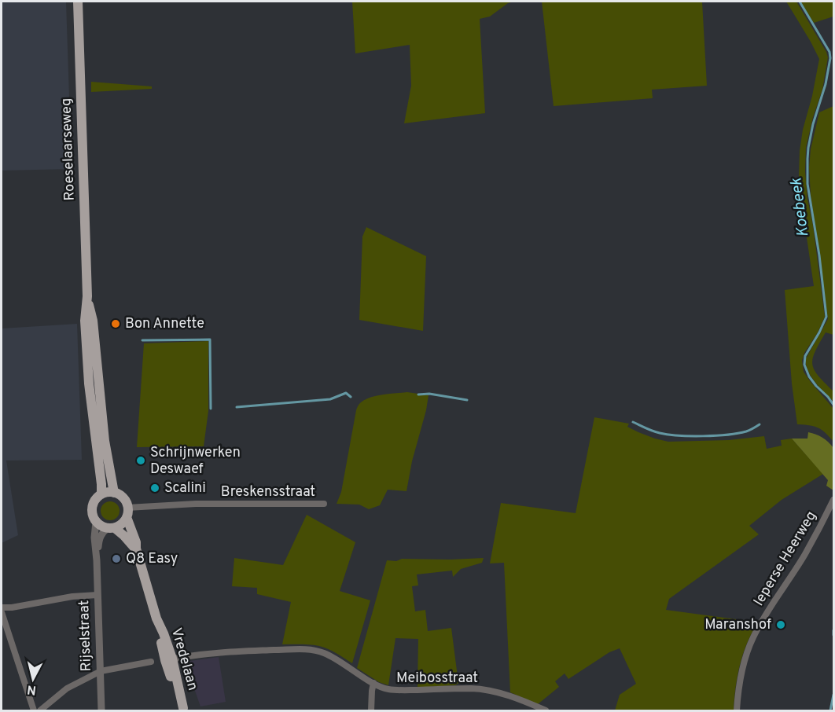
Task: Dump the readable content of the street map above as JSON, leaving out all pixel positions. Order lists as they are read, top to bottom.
{
  "streets": {
    "main road": ["Roeselaarseweg", "Vredelaan"],
    "street": [
      "Breskensstraat",
      "Ieperse Heerweg",
      "Rijselstraat",
      "Meibosstraat"
    ]
  },
  "crossings": [
    ["Roeselaarseweg", "Breskensstraat"],
    ["Roeselaarseweg", "Rijselstraat"],
    ["Roeselaarseweg", "Vredelaan"],
    ["Breskensstraat", "Rijselstraat"],
    ["Breskensstraat", "Vredelaan"],
    ["Rijselstraat", "Vredelaan"],
    ["Vredelaan", "Meibosstraat"]
  ],
  "water": ["Koebeek"],
  "places": [
    "Bon Annette",
    "Schrijnwerken Deswaef",
    "Scalini",
    "Q8 Easy",
    "Maranshof"
  ],
  "north": "bottom"
}
